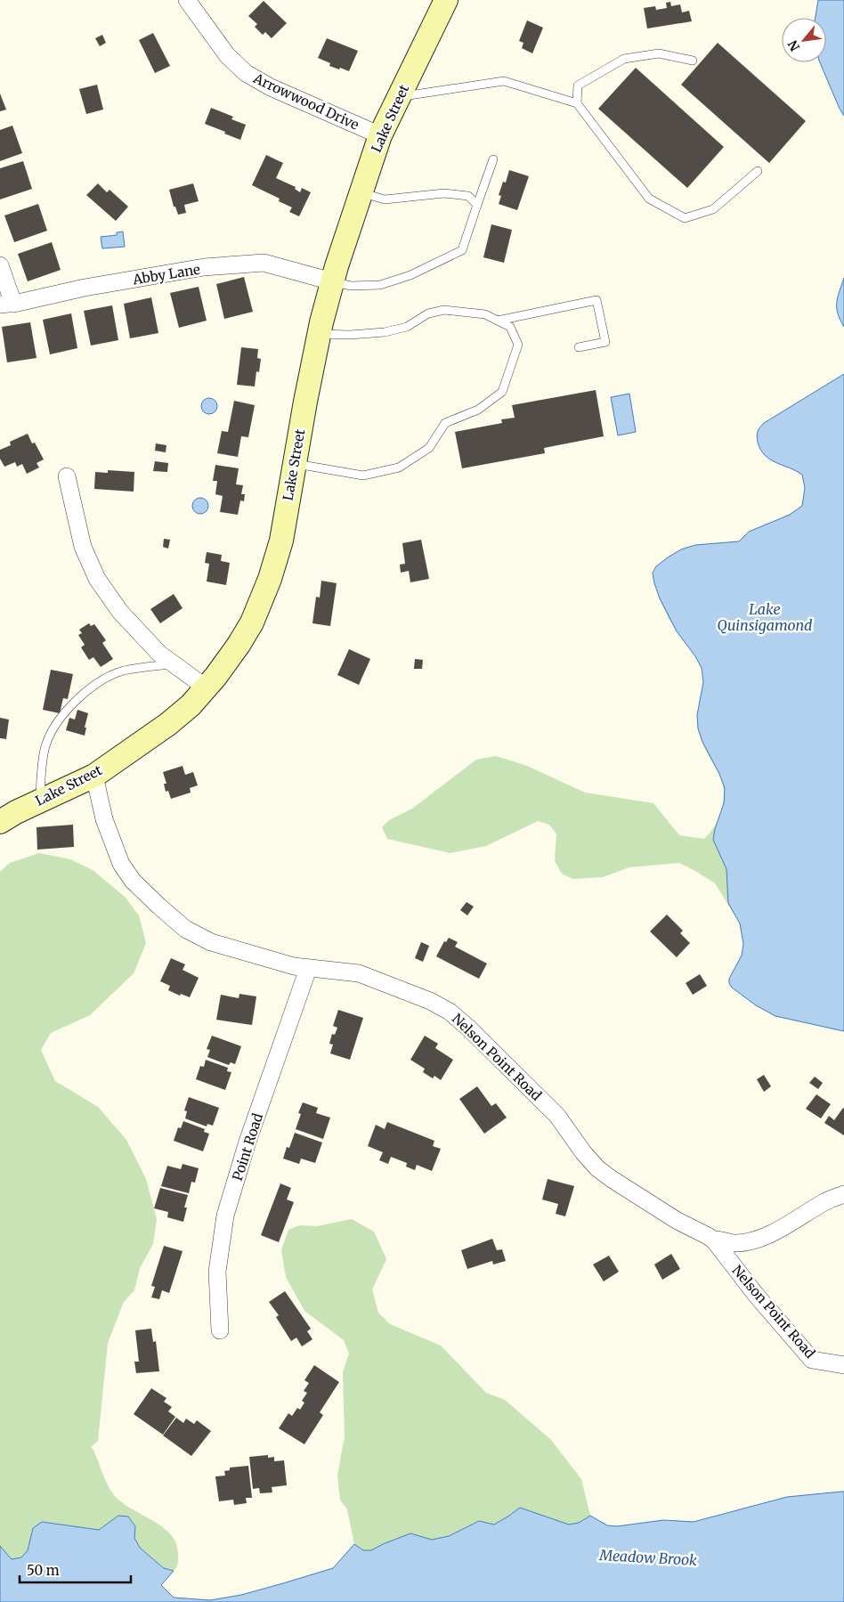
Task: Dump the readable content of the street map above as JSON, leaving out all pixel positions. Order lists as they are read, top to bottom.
{
  "streets": {
    "main road": ["Lake Street"],
    "street": [
      "Arrowwood Drive",
      "Abby Lane",
      "Nelson Point Road",
      "Point Road"
    ]
  },
  "crossings": [
    ["Arrowwood Drive", "Lake Street"],
    ["Lake Street", "Abby Lane"],
    ["Lake Street", "Nelson Point Road"],
    ["Nelson Point Road", "Point Road"]
  ],
  "water": ["Lake Quinsigamond", "Meadow Brook"],
  "scale_bar": "50 m",
  "north": "bottom left"
}
